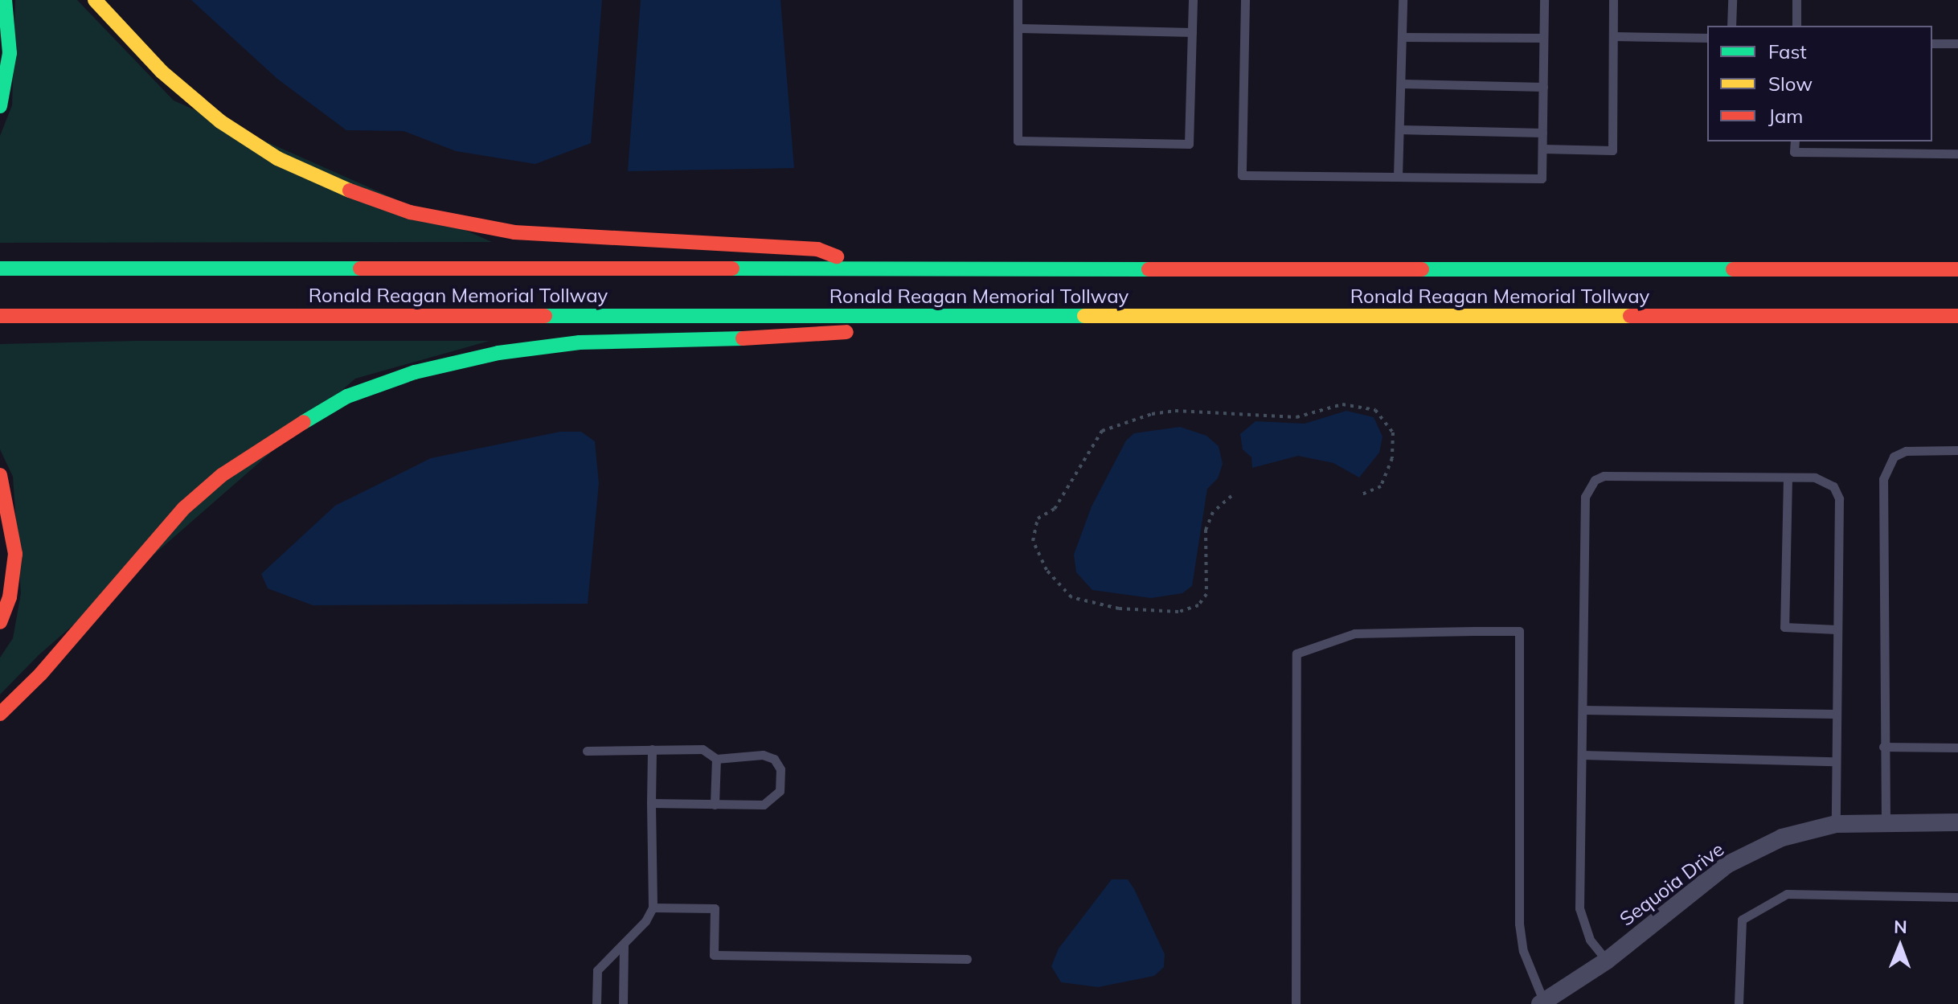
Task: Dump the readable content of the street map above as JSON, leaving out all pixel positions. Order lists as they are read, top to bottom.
{
  "streets": {
    "highway": ["Ronald Reagan Memorial Tollway"],
    "street": ["Sequoia Drive"]
  },
  "legend": ["Fast", "Slow", "Jam"],
  "north": "top"
}
